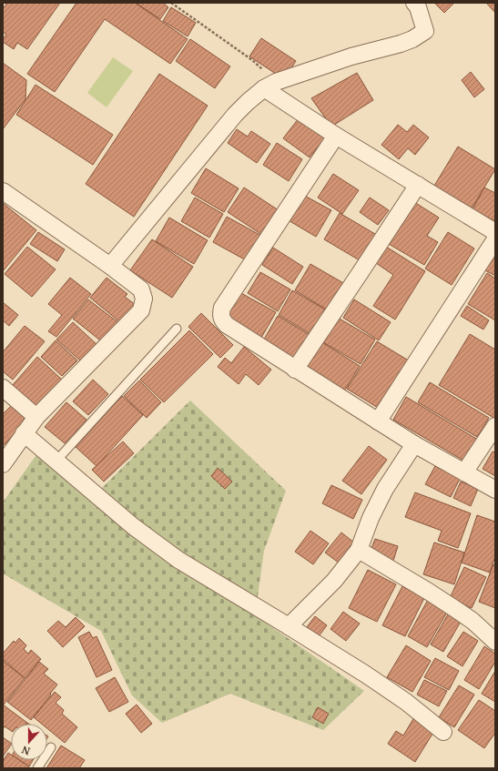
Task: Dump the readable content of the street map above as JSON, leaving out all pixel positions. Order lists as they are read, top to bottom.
{
  "north": "bottom"
}
